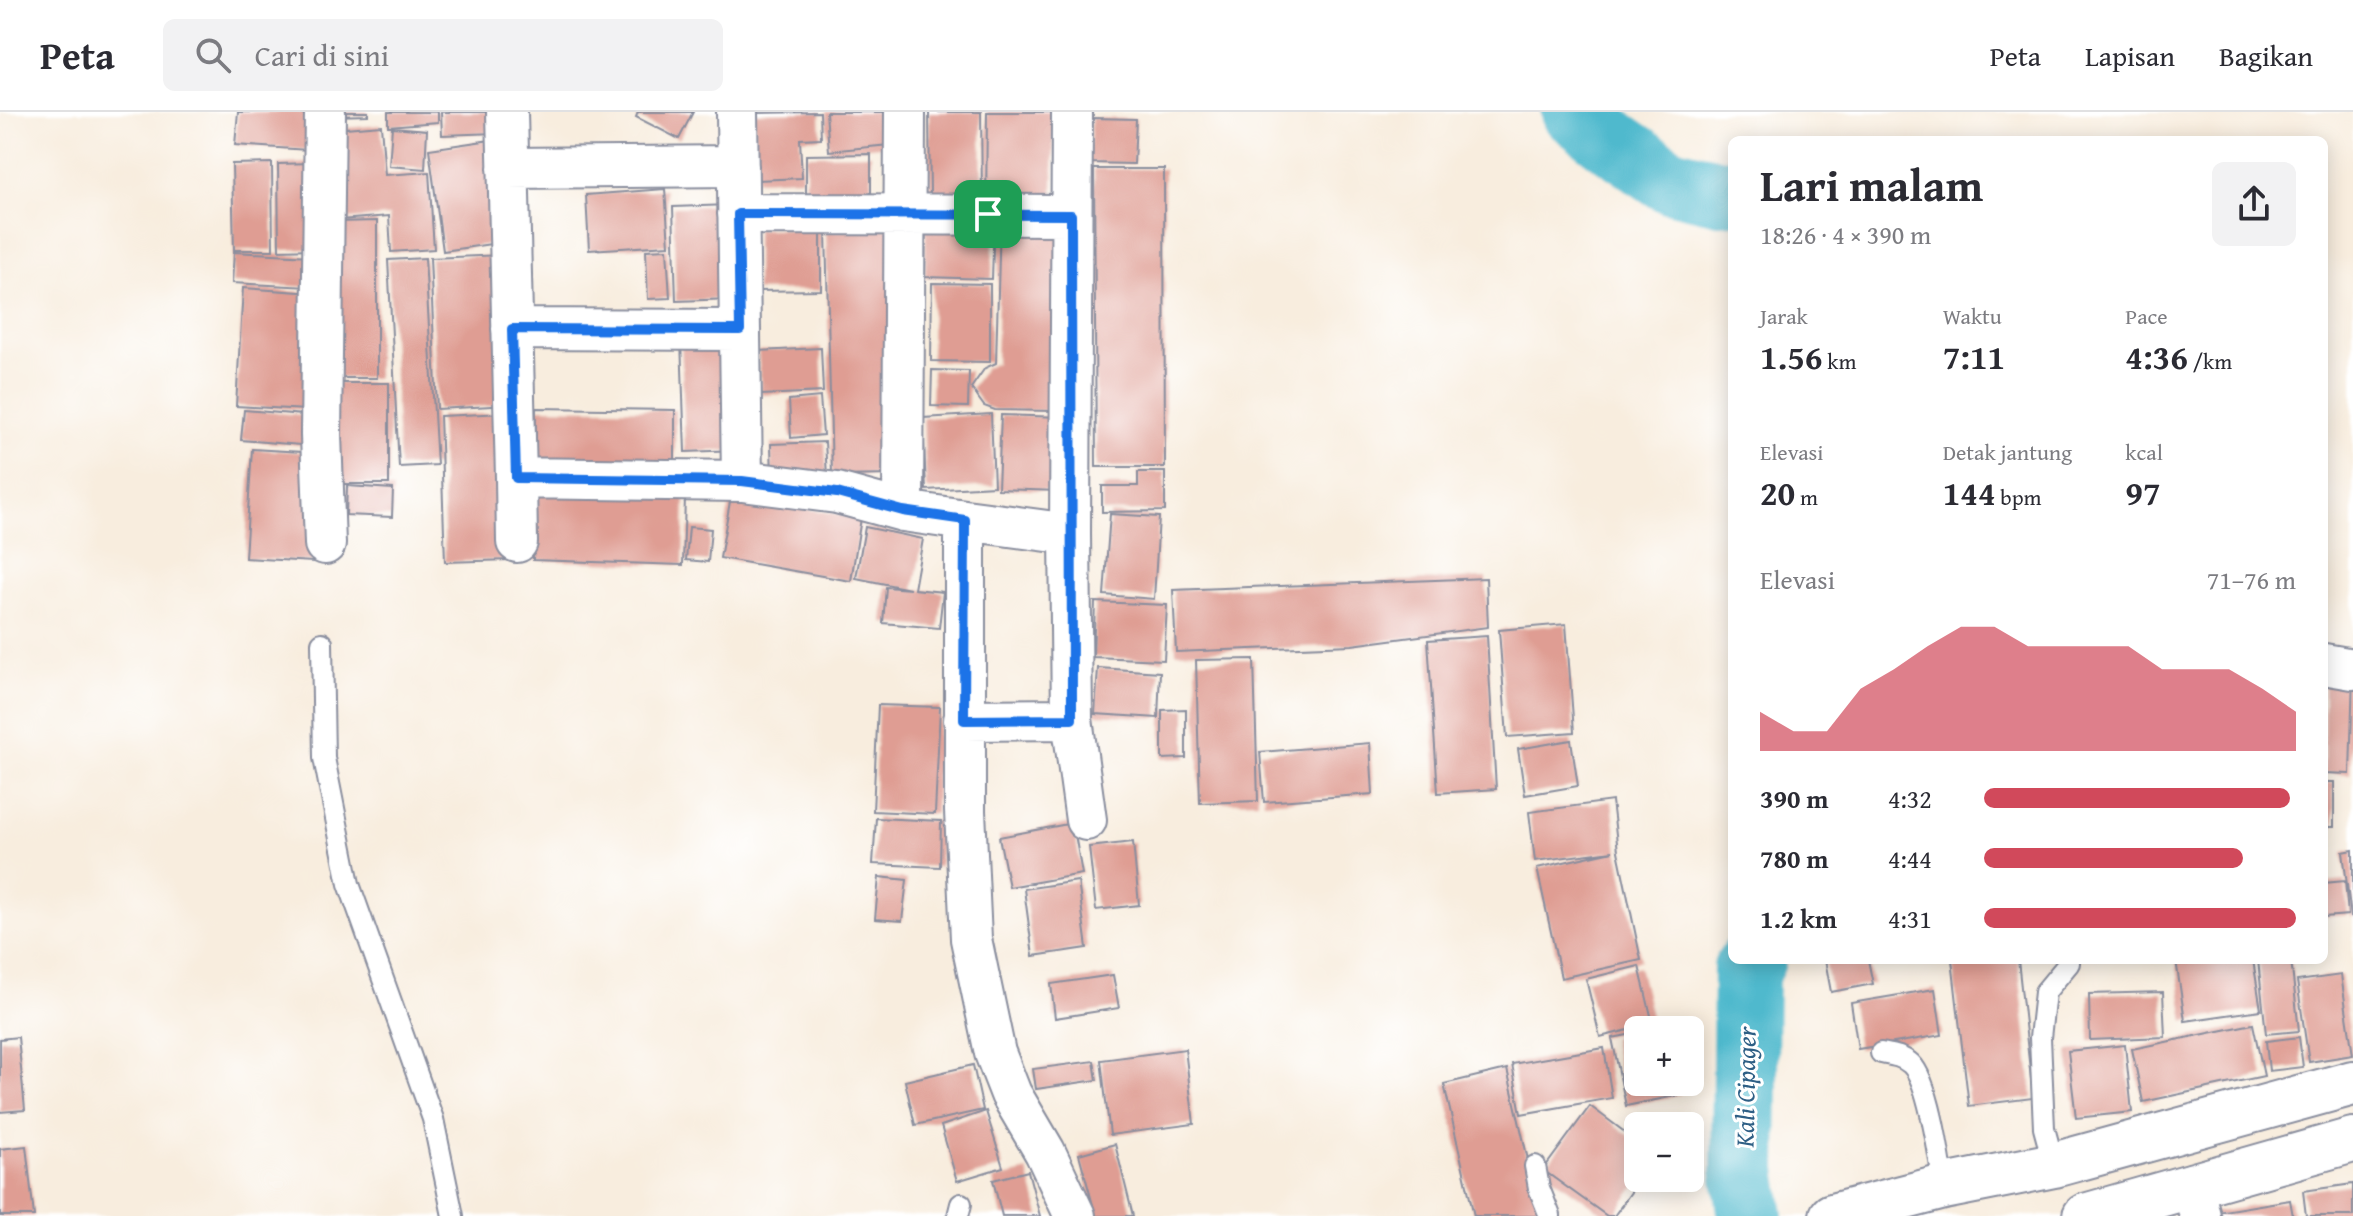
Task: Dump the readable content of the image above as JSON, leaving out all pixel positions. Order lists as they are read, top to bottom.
{
  "water": ["Kali Cipager"],
  "page": {
    "header": "Peta",
    "search": "Cari di sini",
    "nav": ["Peta", "Lapisan", "Bagikan"],
    "heading": ["Lari malam", "18:26 · 4 × 390 m"],
    "stats": [
      ["Jarak", "1.56 km"],
      ["Waktu", "7:11"],
      ["Pace", "4:36 /km"],
      ["Elevasi", "20 m"],
      ["Detak jantung", "144 bpm"],
      ["kcal", "97"]
    ],
    "chart": ["Elevasi", "71–76 m"],
    "list": [
      {
        "name": "390 m",
        "note": "4:32"
      },
      {
        "name": "780 m",
        "note": "4:44"
      },
      {
        "name": "1.2 km",
        "note": "4:31"
      }
    ],
    "map_buttons": ["+", "−"]
  }
}
